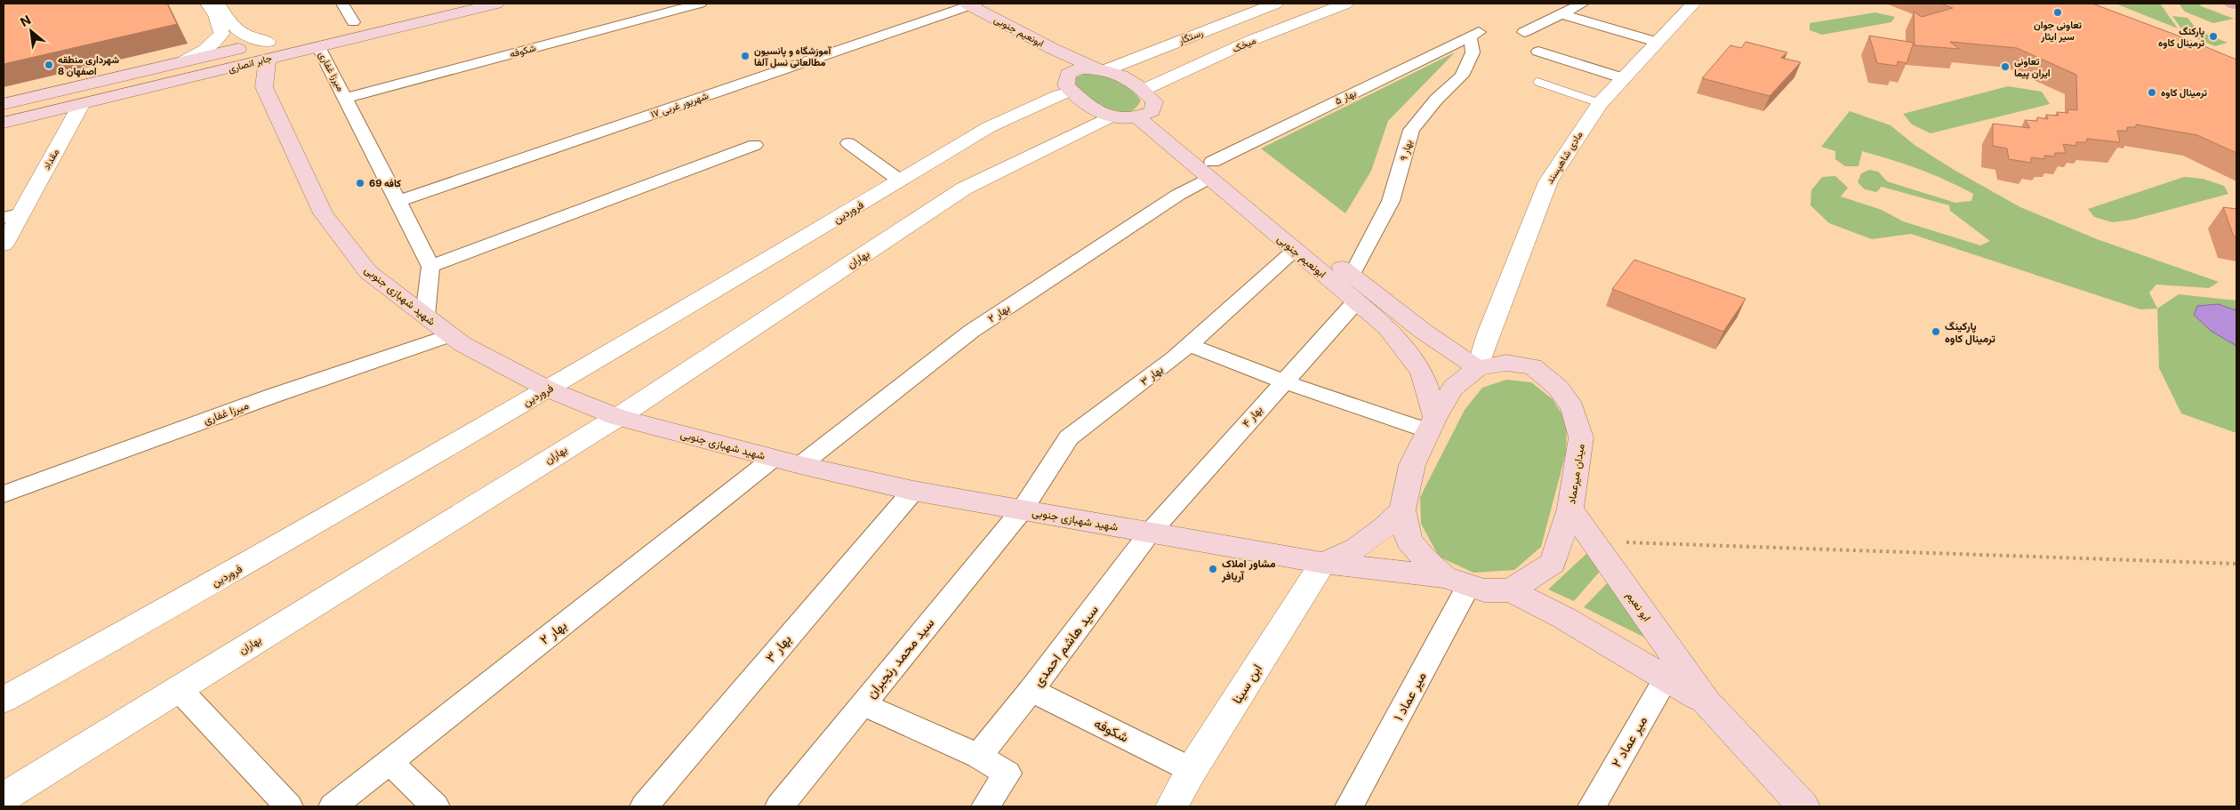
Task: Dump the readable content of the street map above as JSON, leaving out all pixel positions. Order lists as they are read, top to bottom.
{
  "streets": {
    "main road": [
      "ابونعیم جنوبی",
      "جابر انصاری",
      "شهید شهبازی جنوبی",
      "میدان میرعماد",
      "ابو نعیم"
    ],
    "street": [
      "رستگار",
      "میخک",
      "شکوفه",
      "میرزا غفاری",
      "بهار ۵",
      "۱۷ شهریور غربی",
      "بهار ۹",
      "مادی شاهپسند",
      "مقداد",
      "فروردین",
      "بهاران",
      "بهار ۲",
      "بهار ۳",
      "بهار ۴",
      "سید هاشم احمدی",
      "سید محمد رنجبران",
      "ابن سینا",
      "میر عماد ۱",
      "میر عماد ۲"
    ]
  },
  "crossings": [
    ["ابونعیم جنوبی", "رستگار"],
    ["ابونعیم جنوبی", "میخک"],
    ["ابونعیم جنوبی", "بهار ۵"],
    ["ابونعیم جنوبی", "۱۷ شهریور غربی"],
    ["ابونعیم جنوبی", "بهار ۹"],
    ["ابونعیم جنوبی", "مادی شاهپسند"],
    ["ابونعیم جنوبی", "فروردین"],
    ["ابونعیم جنوبی", "بهاران"],
    ["ابونعیم جنوبی", "بهار ۲"],
    ["ابونعیم جنوبی", "بهار ۳"],
    ["ابونعیم جنوبی", "بهار ۴"],
    ["ابونعیم جنوبی", "میدان میرعماد"],
    ["شکوفه", "میرزا غفاری"],
    ["شکوفه", "سید هاشم احمدی"],
    ["شکوفه", "ابن سینا"],
    ["جابر انصاری", "میرزا غفاری"],
    ["جابر انصاری", "مقداد"],
    ["میرزا غفاری", "۱۷ شهریور غربی"],
    ["میرزا غفاری", "شهید شهبازی جنوبی"],
    ["بهار ۵", "بهار ۹"],
    ["بهار ۵", "بهار ۲"],
    ["مادی شاهپسند", "میدان میرعماد"],
    ["فروردین", "شهید شهبازی جنوبی"],
    ["بهاران", "شهید شهبازی جنوبی"],
    ["شهید شهبازی جنوبی", "بهار ۲"],
    ["شهید شهبازی جنوبی", "بهار ۳"],
    ["شهید شهبازی جنوبی", "بهار ۴"],
    ["شهید شهبازی جنوبی", "میدان میرعماد"],
    ["شهید شهبازی جنوبی", "سید هاشم احمدی"],
    ["شهید شهبازی جنوبی", "سید محمد رنجبران"],
    ["شهید شهبازی جنوبی", "ابن سینا"],
    ["شهید شهبازی جنوبی", "میر عماد ۱"],
    ["بهار ۳", "سید محمد رنجبران"],
    ["بهار ۴", "سید هاشم احمدی"],
    ["میدان میرعماد", "ابو نعیم"],
    ["میدان میرعماد", "میر عماد ۱"],
    ["ابو نعیم", "میر عماد ۲"]
  ],
  "places": [
    "تعاونی جوان سیر ایثار",
    "پارکنگ ترمینال کاوه",
    "آموزشگاه و پانسیون مطالعاتی نسل آلفا",
    "شهرداری منطقه 8 اصفهان",
    "تعاونی ایران پیما",
    "ترمینال کاوه",
    "کافه 69",
    "پارکینگ ترمینال کاوه",
    "مشاور املاک آریافر"
  ],
  "north": "top left"
}
